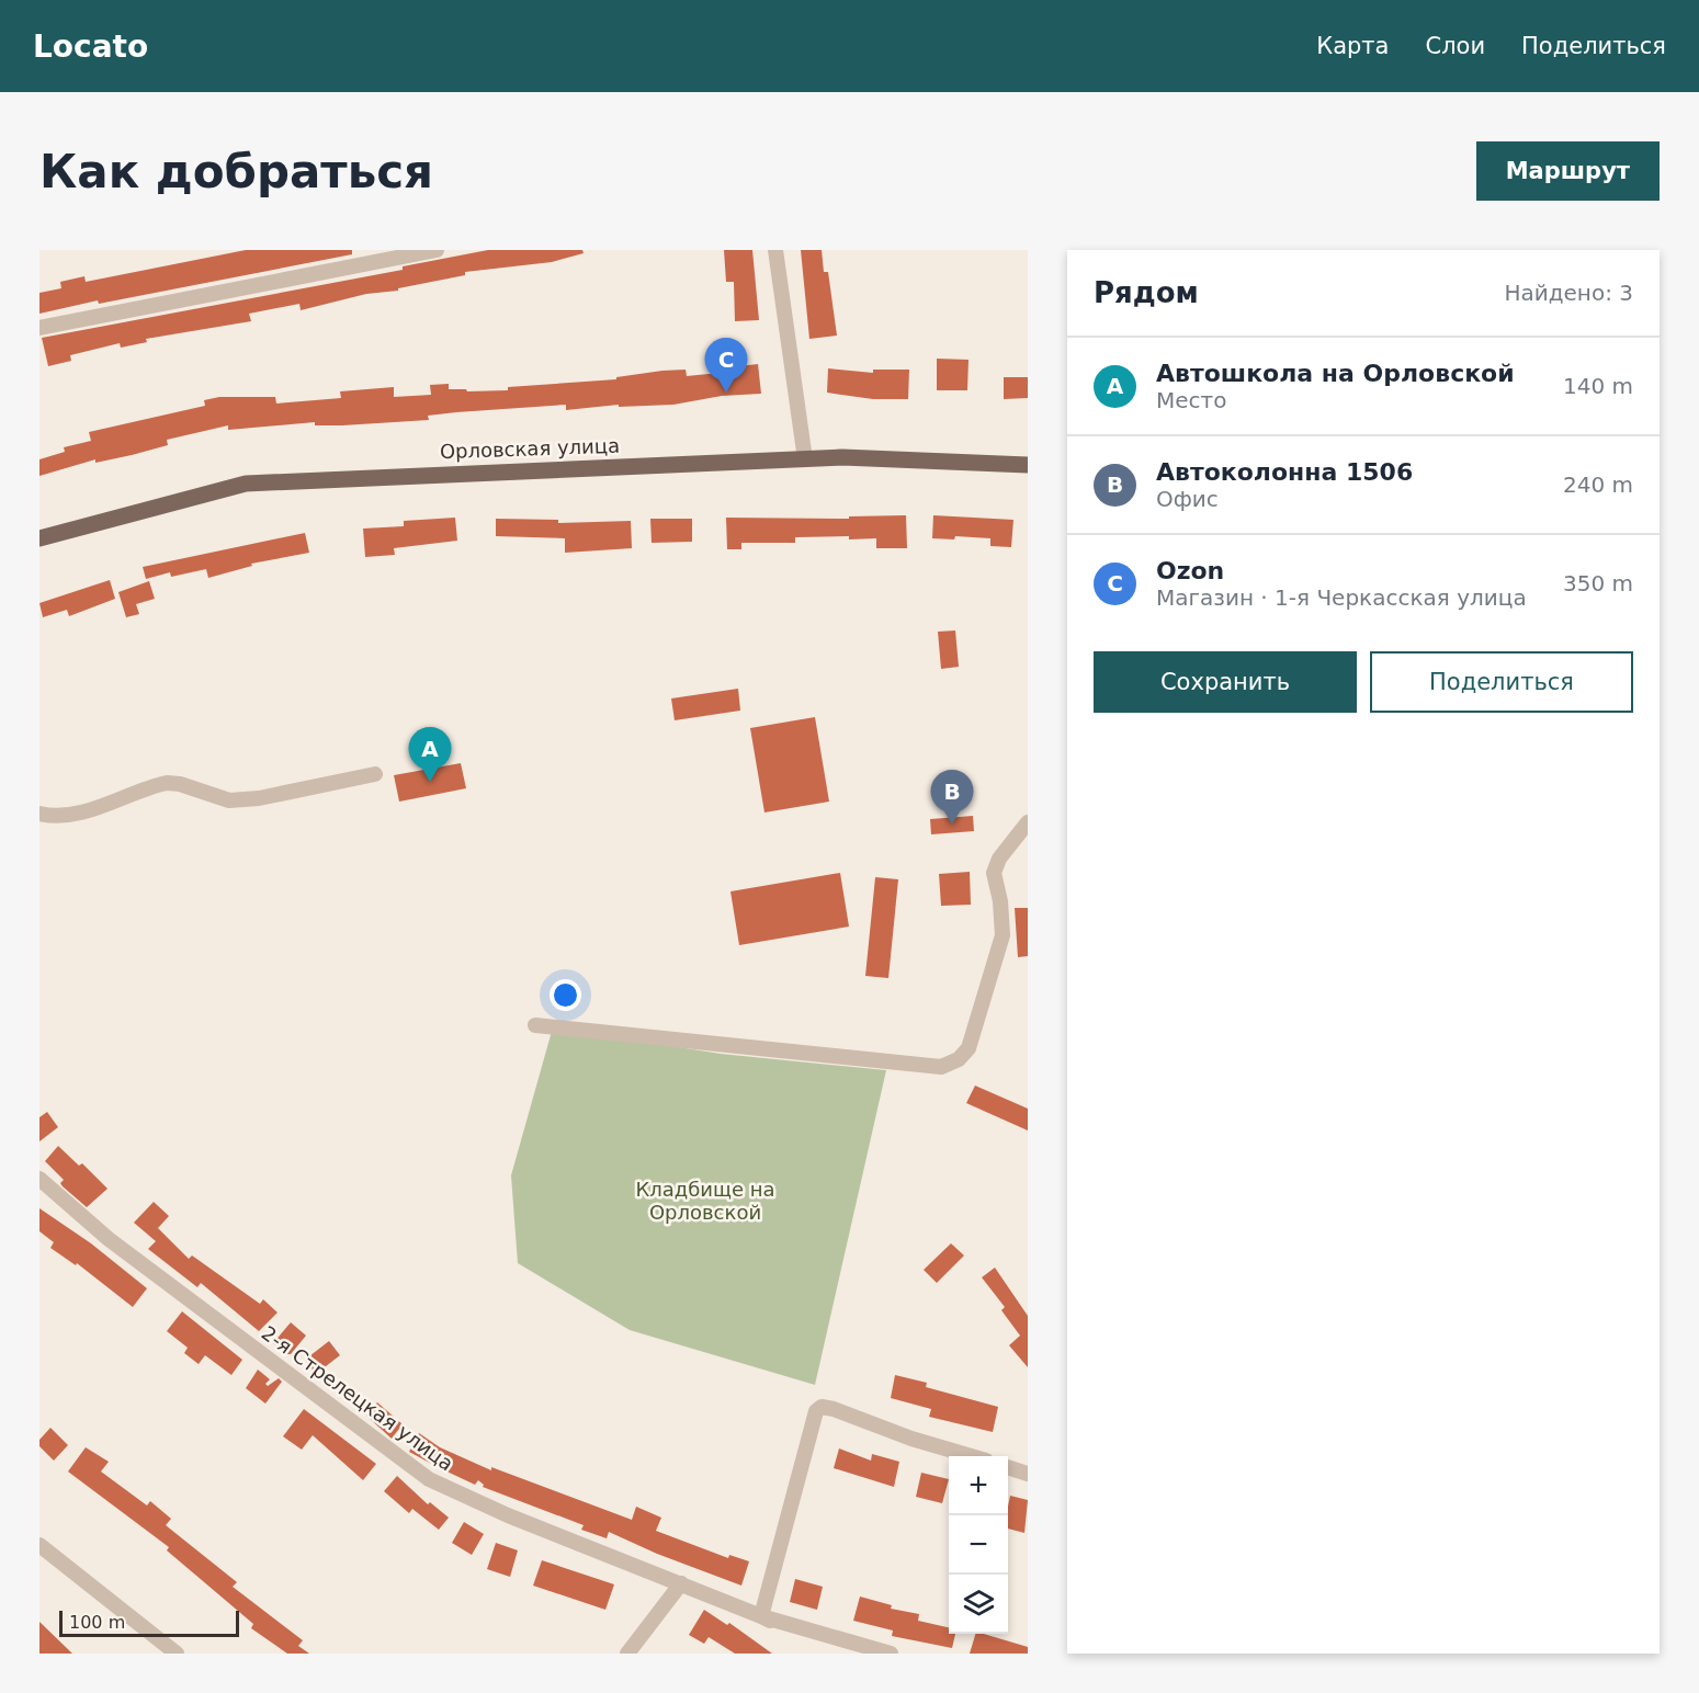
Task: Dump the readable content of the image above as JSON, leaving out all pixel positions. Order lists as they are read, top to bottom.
{
  "streets": {
    "main road": ["Орловская улица"],
    "street": ["2-я Стрелецкая улица"]
  },
  "parks": ["Кладбище на Орловской"],
  "scale_bar": "100 m",
  "page": {
    "header": "Locato",
    "nav": ["Карта", "Слои", "Поделиться"],
    "buttons": [
      "Маршрут",
      ["Сохранить", "Поделиться"]
    ],
    "title": "Как добраться",
    "heading": ["Рядом", "Найдено: 3"],
    "list": [
      {
        "mark": "A",
        "name": "Автошкола на Орловской",
        "note": "Место",
        "value": "140 m"
      },
      {
        "mark": "B",
        "name": "Автоколонна 1506",
        "note": "Офис",
        "value": "240 m"
      },
      {
        "mark": "C",
        "name": "Ozon",
        "note": "Магазин · 1-я Черкасская улица",
        "value": "350 m"
      }
    ],
    "pins": ["C", "A", "B"],
    "map_buttons": ["+", "−"],
    "scale": "100 m"
  }
}
